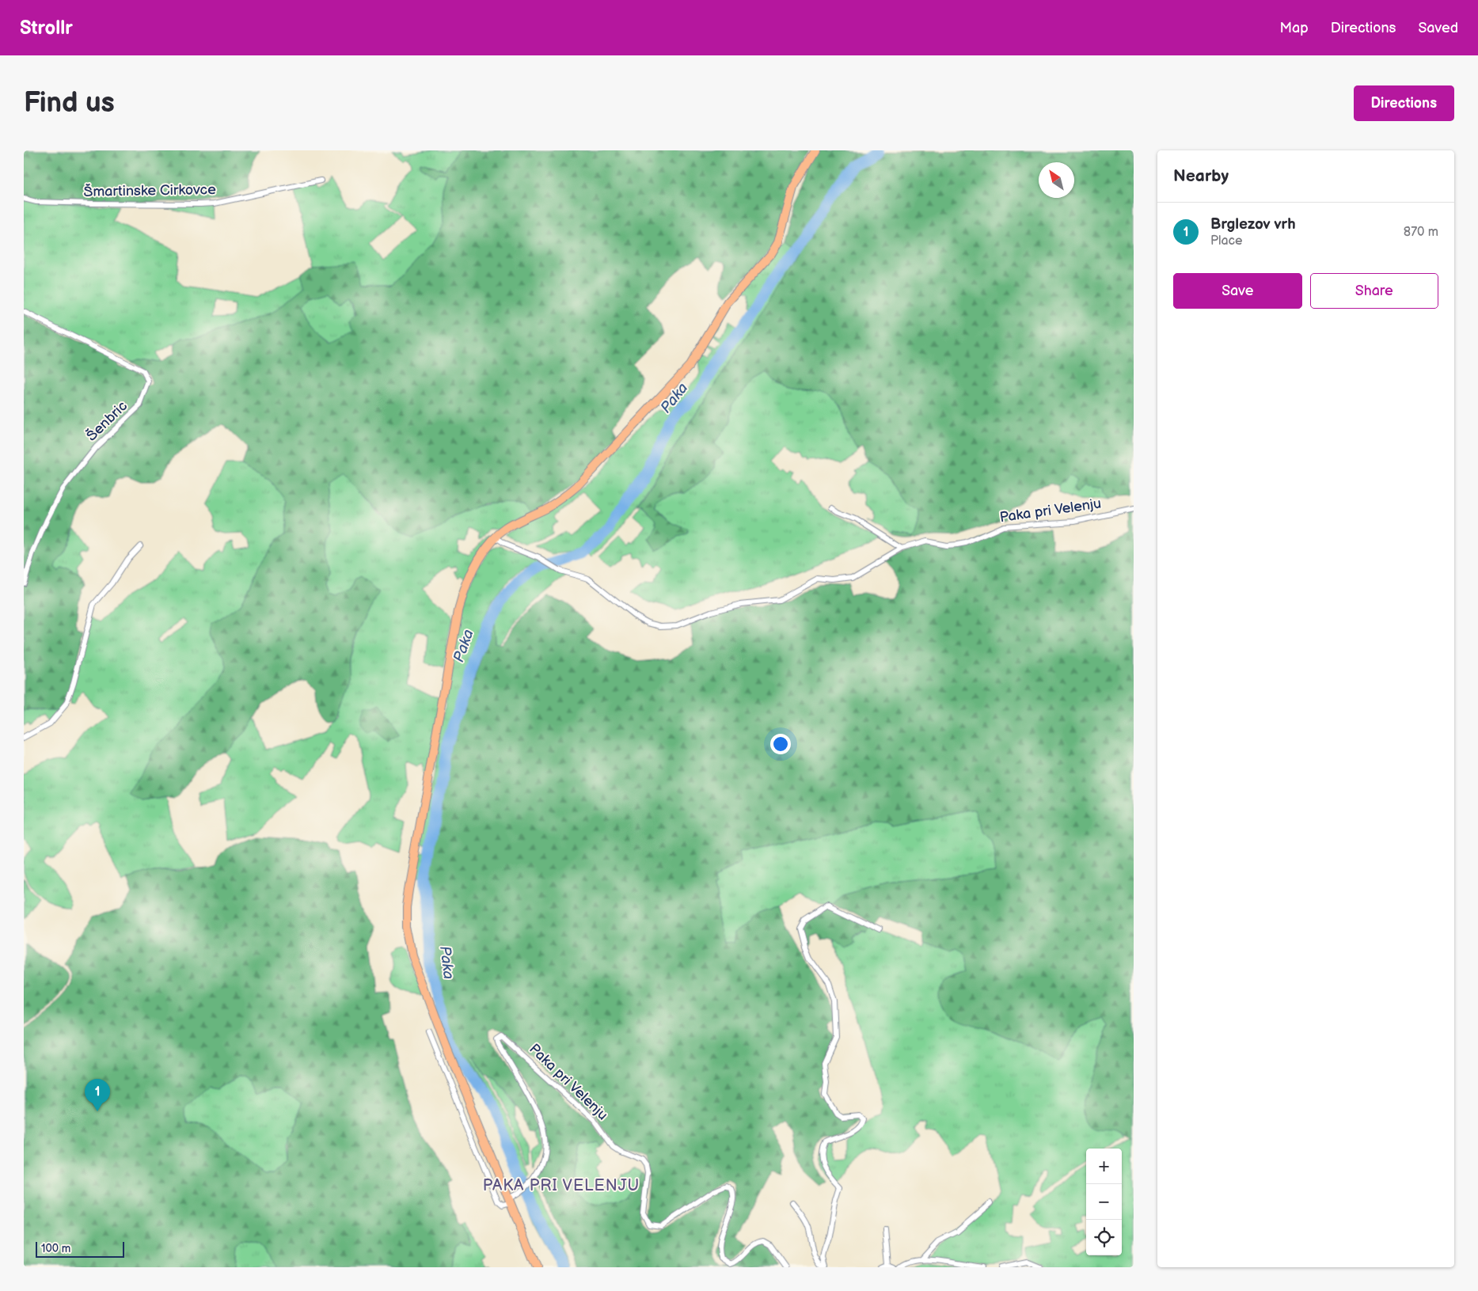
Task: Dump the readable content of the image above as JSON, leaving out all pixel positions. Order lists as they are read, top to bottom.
{
  "streets": {
    "street": ["Šmartinske Cirkovce", "Šenbric", "Paka pri Velenju"]
  },
  "districts": ["PAKA PRI VELENJU"],
  "water": ["Paka"],
  "scale_bar": "100 m",
  "north": "top left",
  "page": {
    "header": "Strollr",
    "nav": ["Map", "Directions", "Saved"],
    "buttons": [
      "Directions",
      ["Save", "Share"]
    ],
    "title": "Find us",
    "heading": "Nearby",
    "list": [
      {
        "mark": "1",
        "name": "Brglezov vrh",
        "note": "Place",
        "value": "870 m"
      }
    ],
    "pins": "1",
    "map_buttons": ["+", "−"],
    "scale": "100 m"
  }
}
